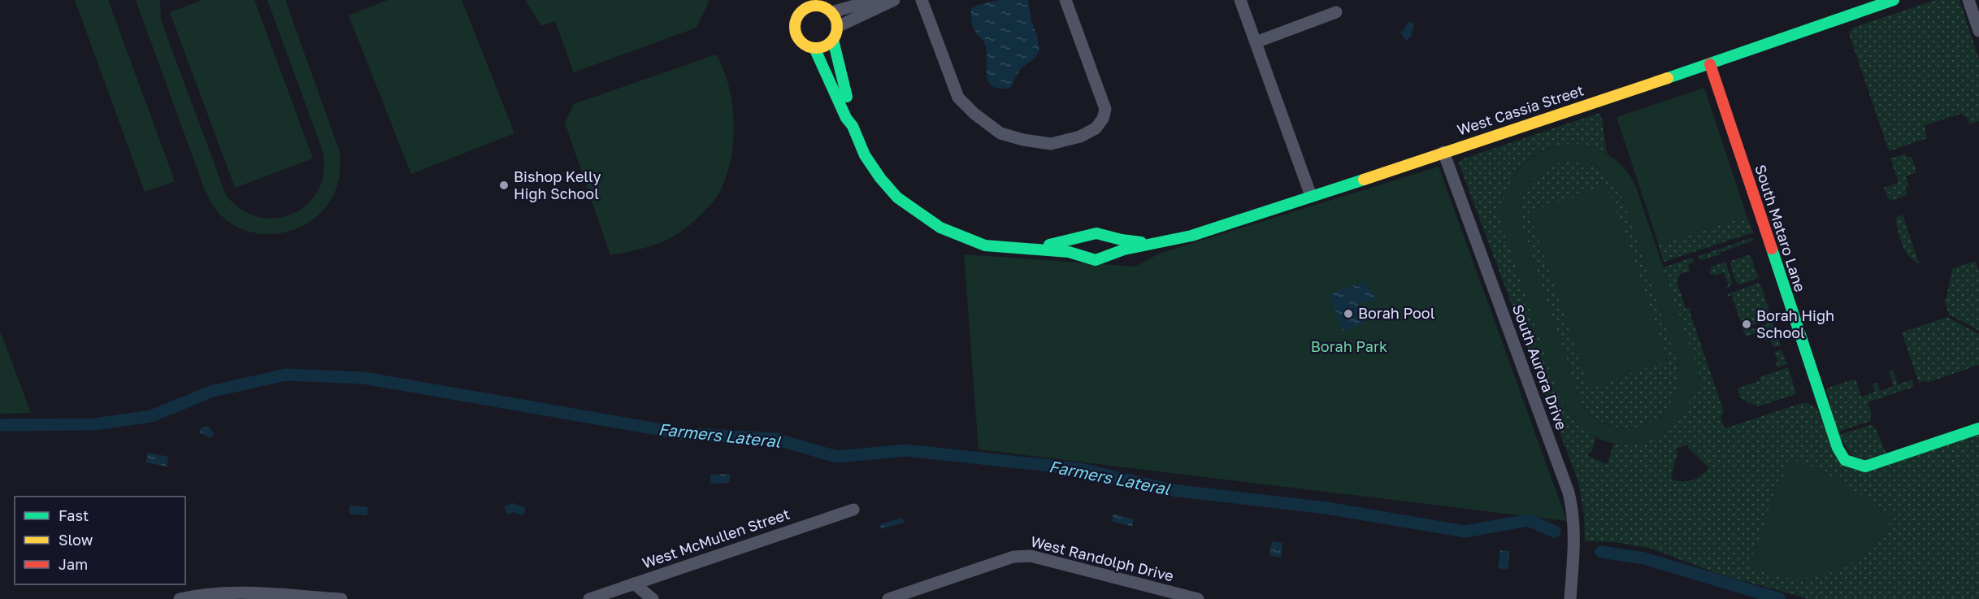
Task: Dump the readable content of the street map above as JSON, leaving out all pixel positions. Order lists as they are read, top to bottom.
{
  "streets": {
    "street": [
      "West Cassia Street",
      "South Mataro Lane",
      "South Aurora Drive",
      "West McMullen Street",
      "West Randolph Drive"
    ]
  },
  "crossings": [
    ["West Cassia Street", "South Mataro Lane"],
    ["West Cassia Street", "South Aurora Drive"]
  ],
  "water": ["Farmers Lateral"],
  "parks": ["Borah Park"],
  "places": ["Bishop Kelly High School", "Borah Pool", "Borah High School"],
  "legend": ["Fast", "Slow", "Jam"]
}
